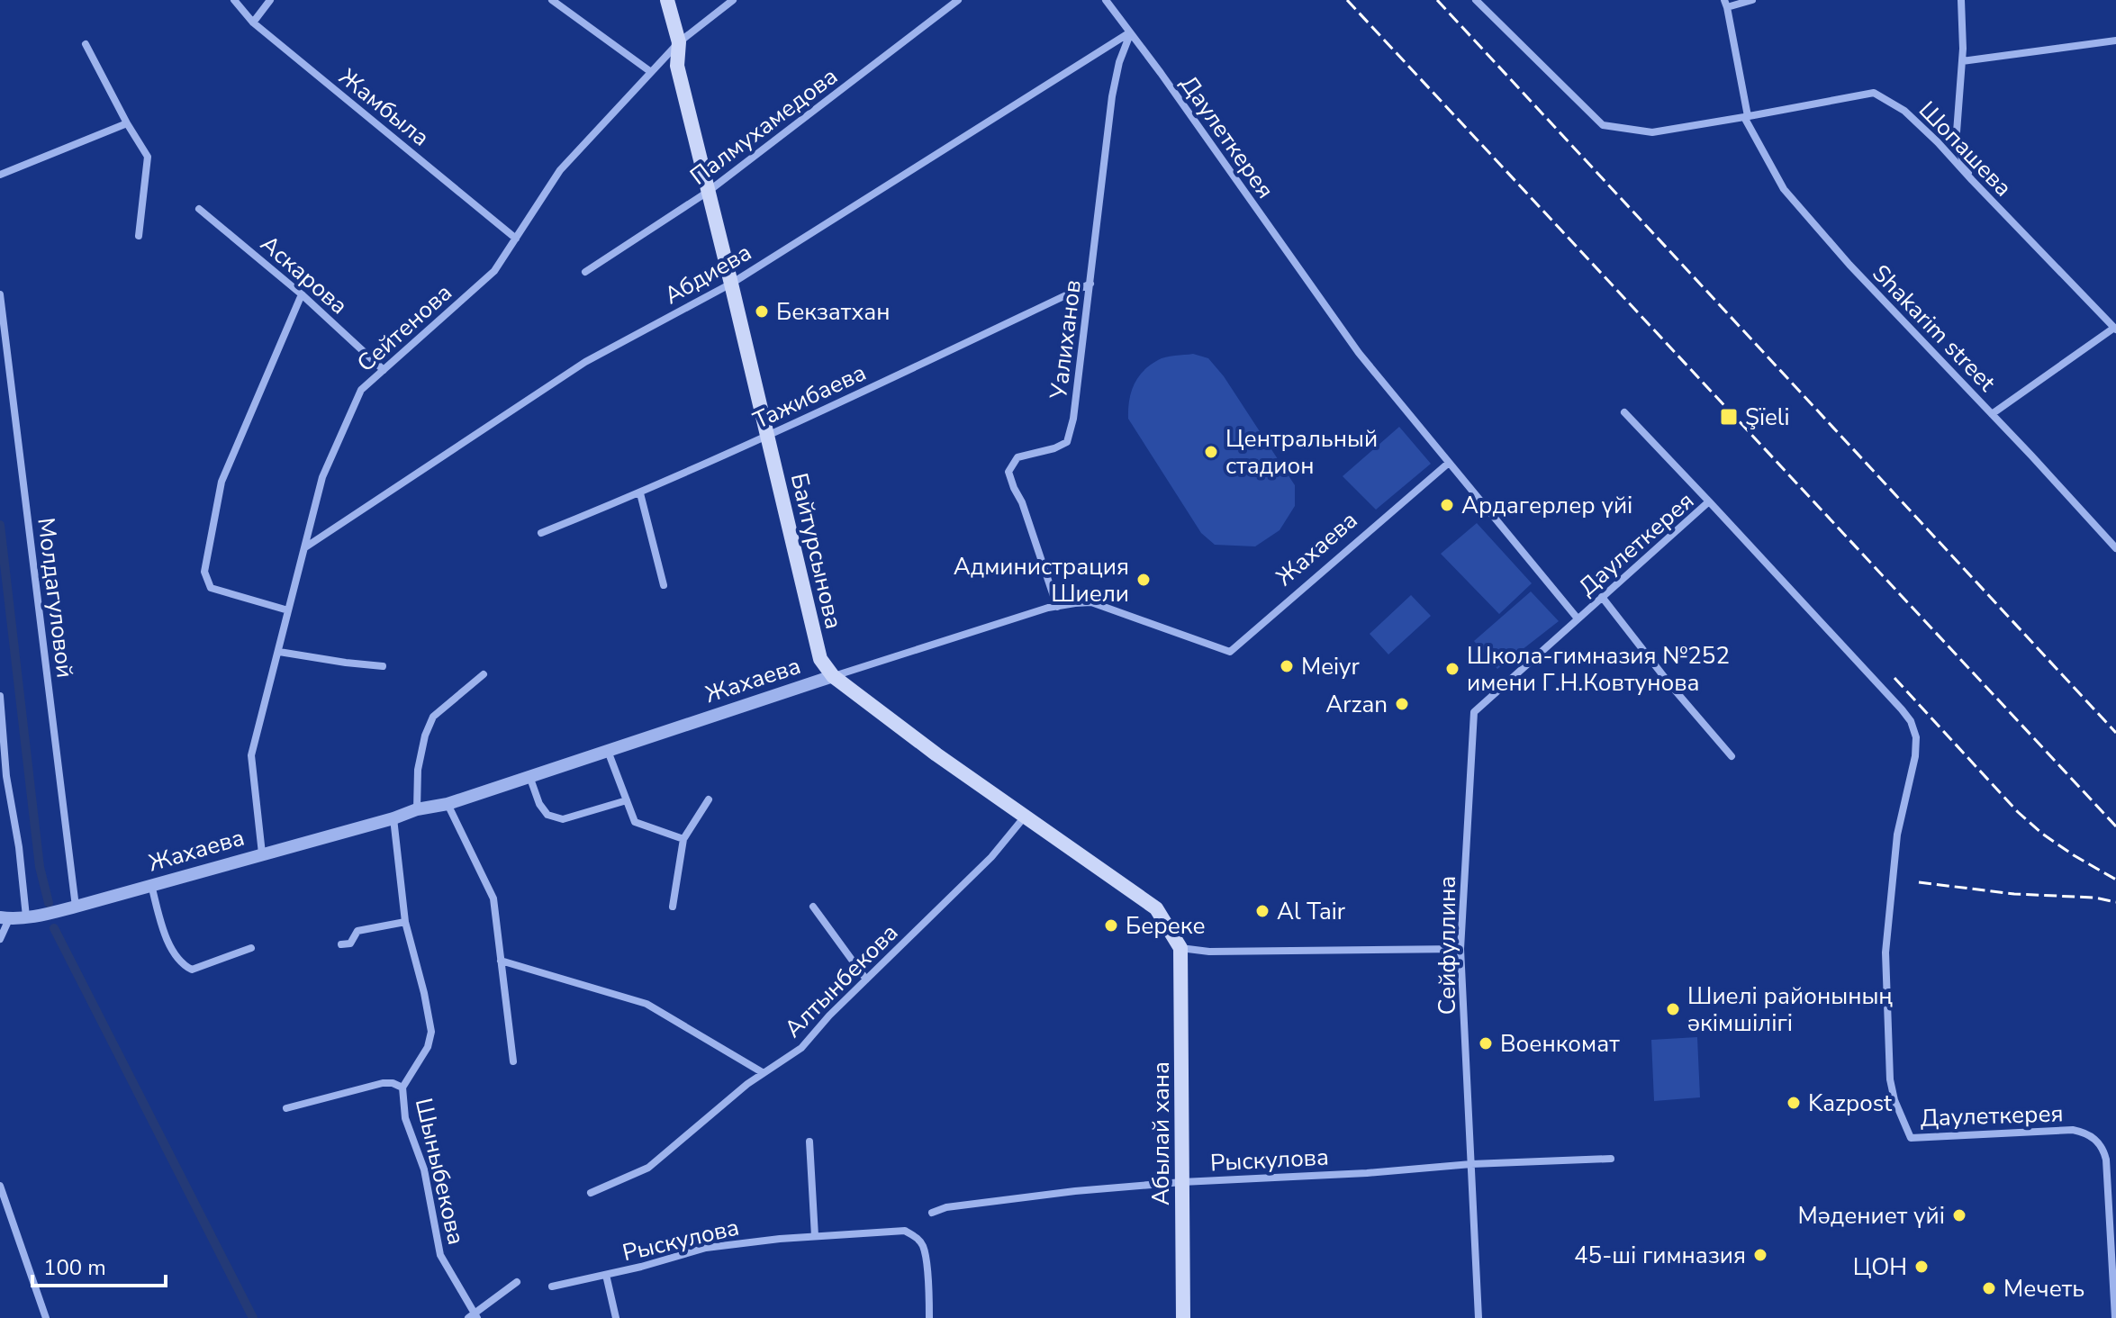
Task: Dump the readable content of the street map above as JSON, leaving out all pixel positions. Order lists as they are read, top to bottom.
{
  "streets": {
    "main road": ["Байтурсынова", "Абылай хана"],
    "street": [
      "Жамбыла",
      "Палмухамедова",
      "Даулеткерея",
      "Шопашева",
      "Абдиева",
      "Аскарова",
      "Сейтенова",
      "Shakarim street",
      "Уалиханов",
      "Тажибаева",
      "Жахаева",
      "Молдагуловой",
      "Сейфуллина",
      "Алтынбекова",
      "Рыскулова",
      "Шыныбекова"
    ]
  },
  "crossings": [
    ["Жамбыла", "Сейтенова"],
    ["Палмухамедова", "Байтурсынова"],
    ["Даулеткерея", "Абдиева"],
    ["Даулеткерея", "Уалиханов"],
    ["Даулеткерея", "Жахаева"],
    ["Даулеткерея", "Сейфуллина"],
    ["Шопашева", "Shakarim street"],
    ["Абдиева", "Сейтенова"],
    ["Абдиева", "Уалиханов"],
    ["Абдиева", "Байтурсынова"],
    ["Аскарова", "Сейтенова"],
    ["Сейтенова", "Жахаева"],
    ["Сейтенова", "Байтурсынова"],
    ["Уалиханов", "Тажибаева"],
    ["Уалиханов", "Жахаева"],
    ["Тажибаева", "Байтурсынова"],
    ["Жахаева", "Байтурсынова"],
    ["Жахаева", "Молдагуловой"],
    ["Жахаева", "Шыныбекова"],
    ["Байтурсынова", "Алтынбекова"],
    ["Байтурсынова", "Абылай хана"],
    ["Сейфуллина", "Рыскулова"],
    ["Абылай хана", "Рыскулова"]
  ],
  "places": {
    "other": [
      "Бекзатхан",
      "Центральный стадион",
      "Ардагерлер үйі",
      "Администрация Шиели",
      "Meiyr",
      "Школа-гимназия №252 имени Г.Н.Ковтунова",
      "Arzan",
      "Al Tair",
      "Береке",
      "Шиелі районының әкімшілігі",
      "Военкомат",
      "Kazpost",
      "Мәдениет үйі",
      "45-ші гимназия",
      "ЦОН",
      "Мечеть"
    ],
    "transit": ["Şïeli"]
  },
  "scale_bar": "100 m"
}
